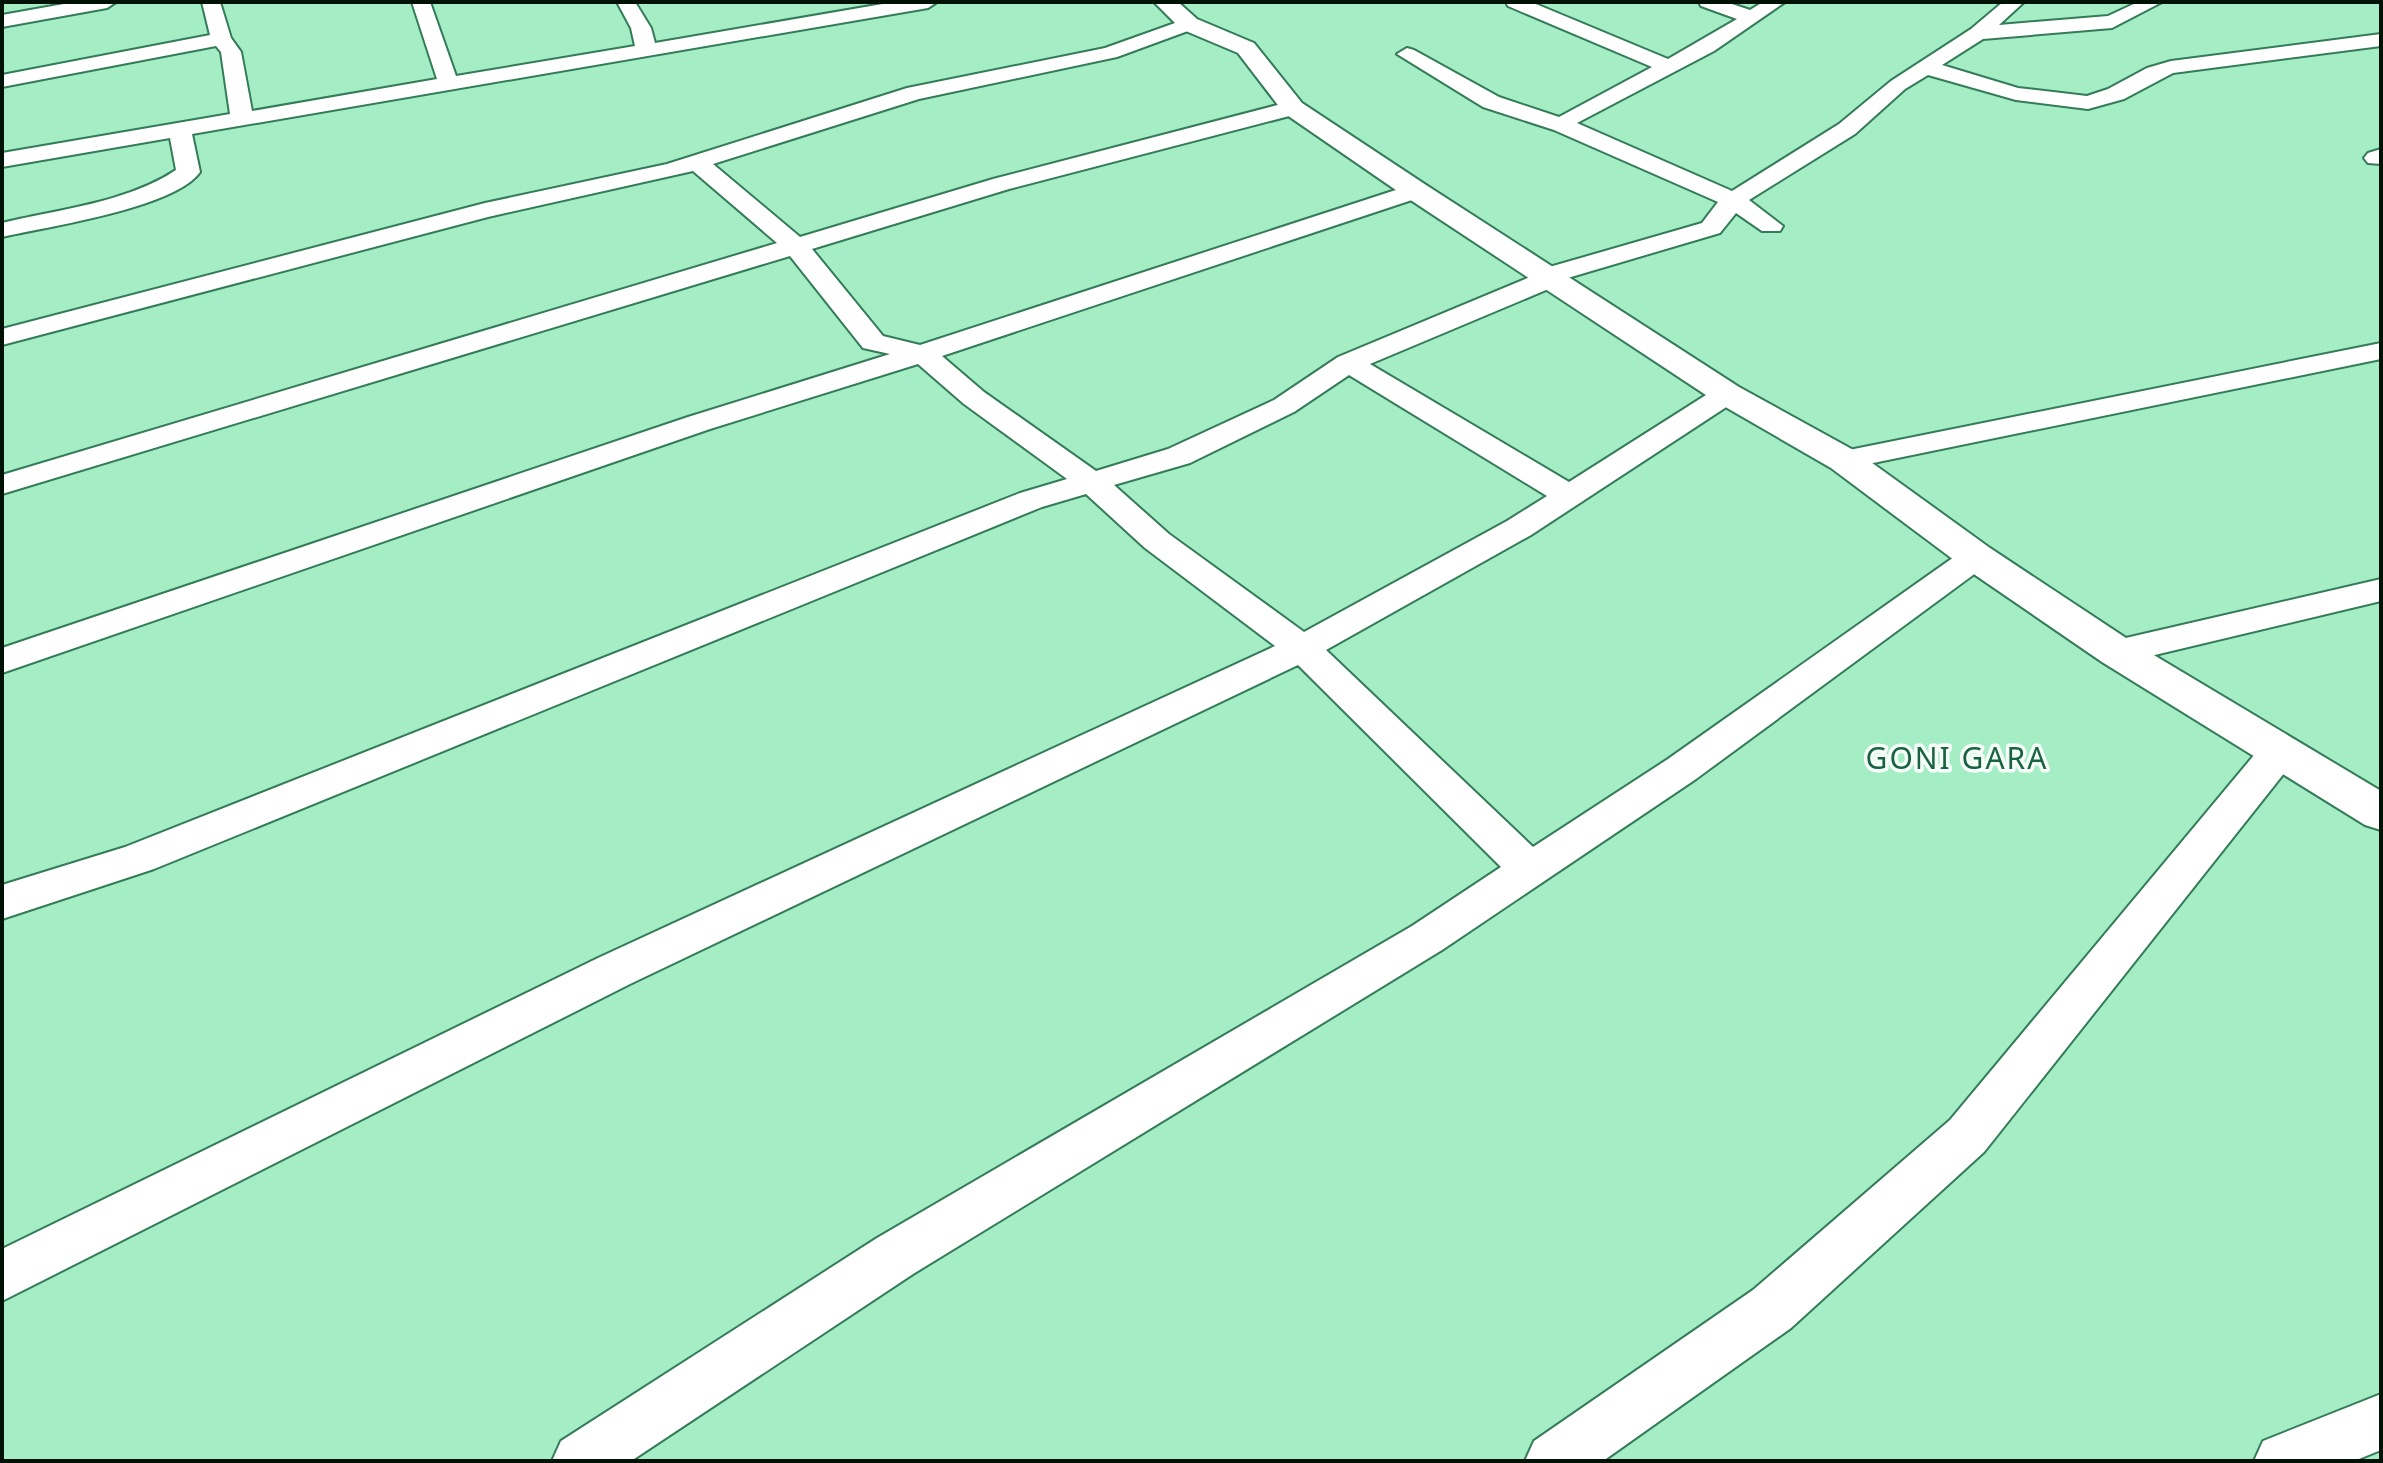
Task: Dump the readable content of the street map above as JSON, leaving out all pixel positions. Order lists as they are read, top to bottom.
{
  "districts": ["GONI GARA"]
}
